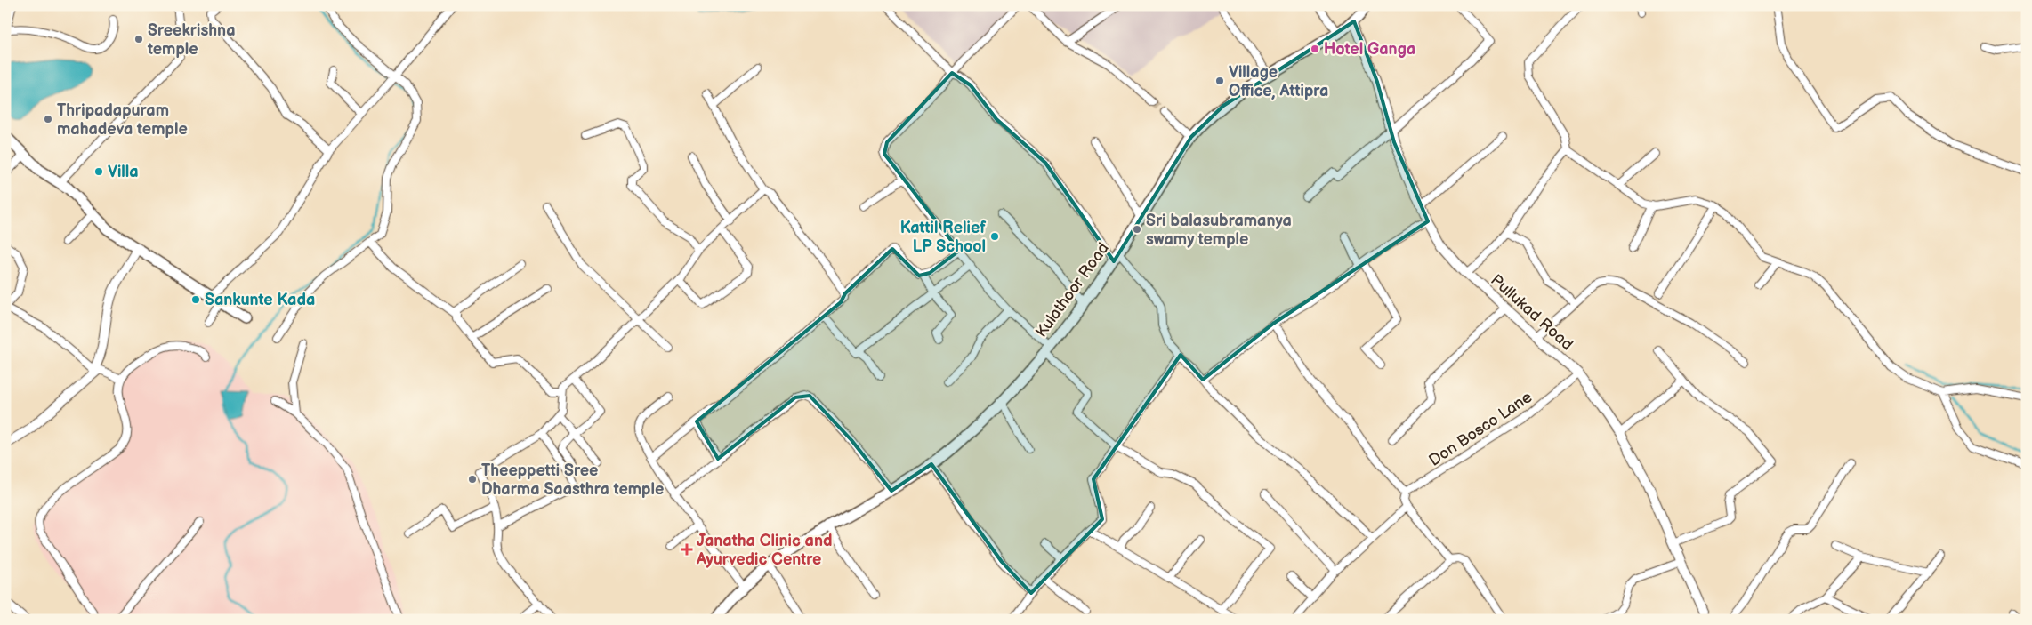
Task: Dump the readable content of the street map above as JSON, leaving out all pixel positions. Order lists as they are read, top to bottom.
{
  "streets": {
    "main road": ["Kulathoor Road"],
    "street": ["Pullukad Road", "Don Bosco Lane"]
  },
  "crossings": [
    ["Kulathoor Road", "Pullukad Road"],
    ["Pullukad Road", "Don Bosco Lane"]
  ],
  "places": {
    "other": [
      "Sreekrishna temple",
      "Hotel Ganga",
      "Village Office, Attipra",
      "Thripadapuram mahadeva temple",
      "Villa",
      "Sri balasubramanya swamy temple",
      "Kattil Relief LP School",
      "Sankunte Kada",
      "Theeppetti Sree Dharma Saasthra temple"
    ],
    "health": ["Janatha Clinic and Ayurvedic Centre"]
  }
}
